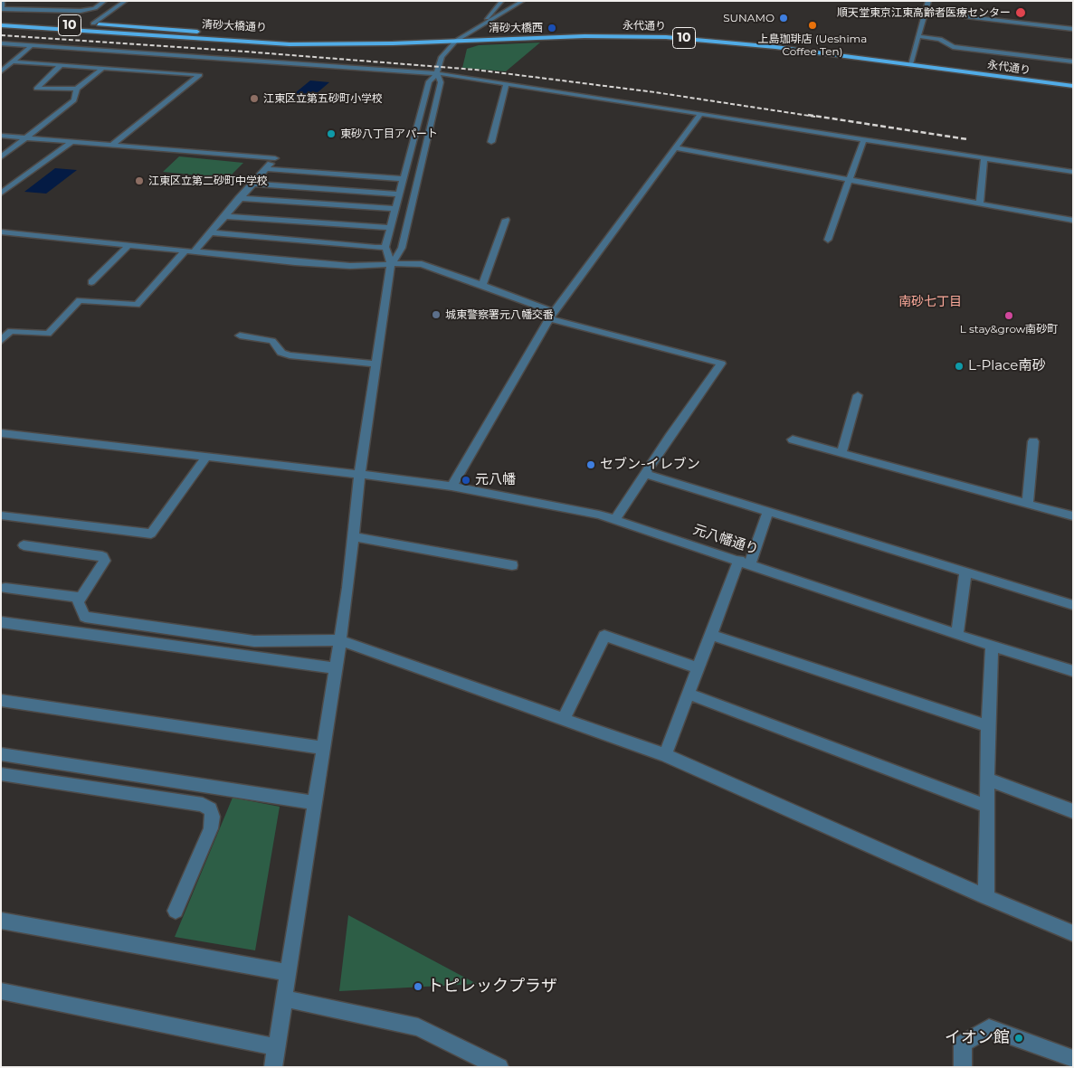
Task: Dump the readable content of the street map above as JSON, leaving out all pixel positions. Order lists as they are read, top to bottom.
{
  "streets": {
    "main road": ["10", "清砂大橋通り", "永代通り"],
    "street": ["元八幡通り"]
  },
  "crossings": [
    ["清砂大橋通り", "永代通り"]
  ],
  "districts": ["南砂七丁目"],
  "places": [
    "順天堂東京江東高齢者医療センター",
    "SUNAMO",
    "上島珈琲店 (Ueshima Coffee Ten)",
    "清砂大橋西",
    "江東区立第五砂町小学校",
    "東砂八丁目アパート",
    "江東区立第二砂町中学校",
    "城東警察署元八幡交番",
    "L stay&grow南砂町",
    "L-Place南砂",
    "セブン-イレブン",
    "元八幡",
    "トピレックプラザ",
    "イオン館"
  ]
}
